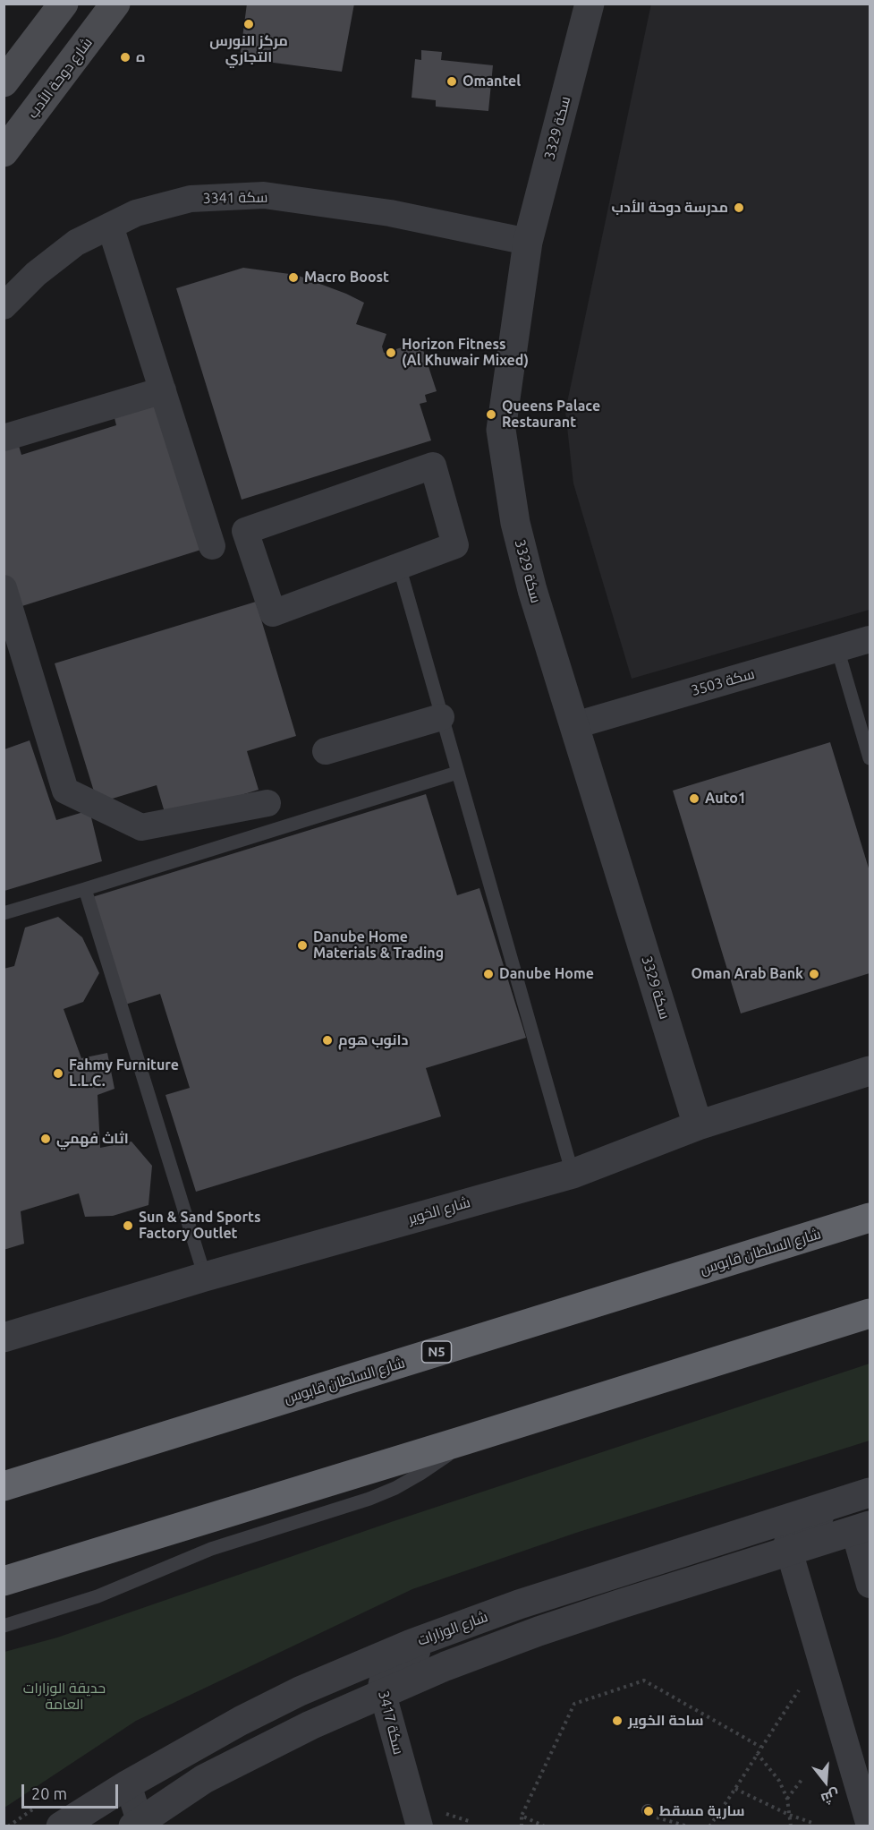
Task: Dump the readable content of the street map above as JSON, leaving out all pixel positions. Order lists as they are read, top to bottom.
{
  "streets": {
    "highway": ["شارع السلطان قابوس", "N5"],
    "main road": ["شارع دوحة الأدب"],
    "street": [
      "سكة 3329",
      "سكة 3341",
      "سكة 3503",
      "شارع الخوير",
      "شارع الوزارات",
      "سكة 3417"
    ]
  },
  "crossings": [
    ["سكة 3329", "سكة 3341"],
    ["سكة 3329", "سكة 3503"],
    ["سكة 3329", "شارع الخوير"],
    ["شارع الوزارات", "سكة 3417"]
  ],
  "parks": ["حديقة الوزارات العامة"],
  "places": [
    "مركز النورس التجاري",
    "ه",
    "Omantel",
    "مدرسة دوحة الأدب",
    "Macro Boost",
    "Horizon Fitness (Al Khuwair Mixed)",
    "Queens Palace Restaurant",
    "Auto1",
    "Danube Home Materials & Trading",
    "Danube Home",
    "Oman Arab Bank",
    "دانوب هوم",
    "Fahmy Furniture L.L.C.",
    "اثاث فهمي",
    "Sun & Sand Sports Factory Outlet",
    "ساحة الخوير",
    "سارية مسقط"
  ],
  "scale_bar": "20 m",
  "north": "bottom"
}
